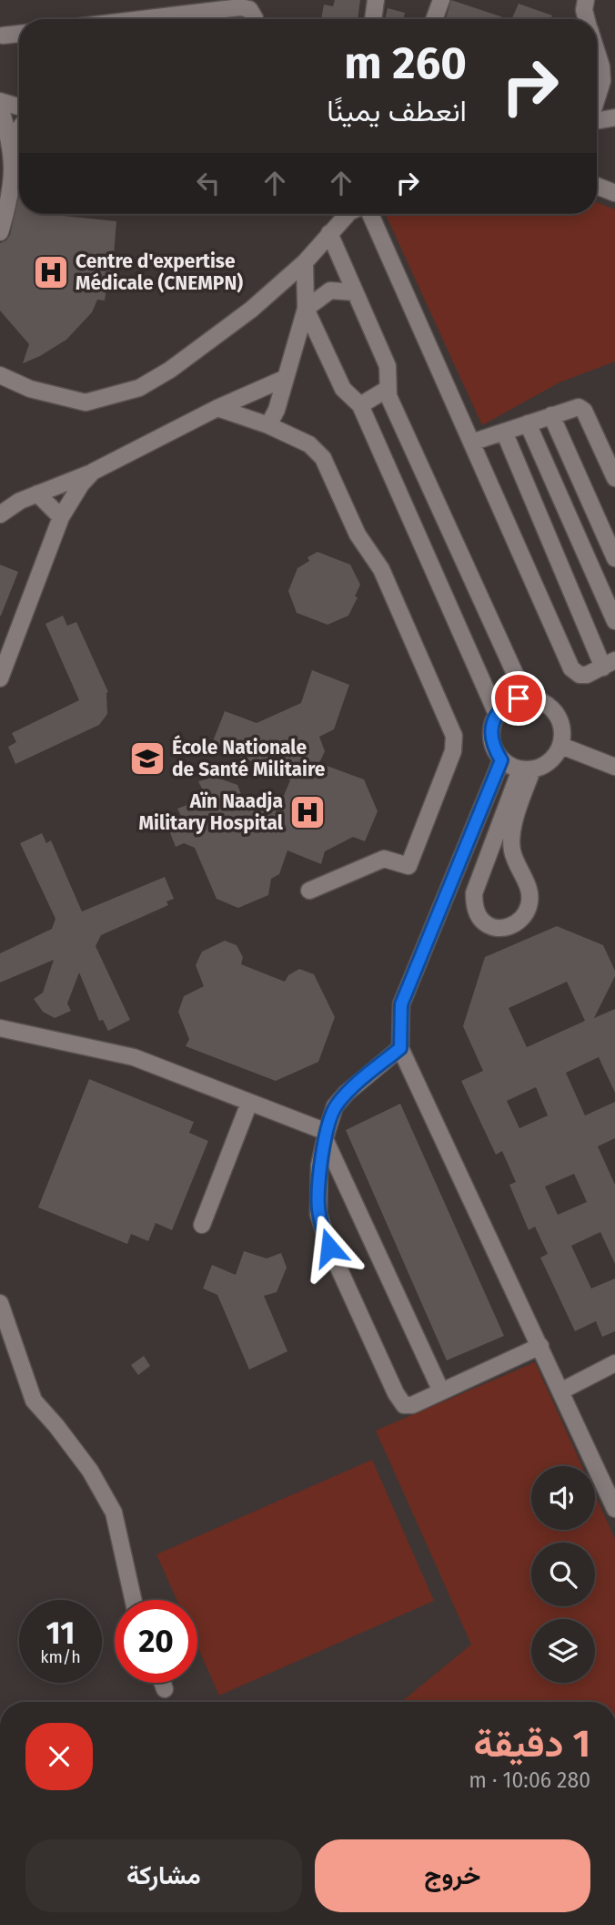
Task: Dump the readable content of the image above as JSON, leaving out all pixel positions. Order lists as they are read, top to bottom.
{
  "places": {
    "hospital": ["Centre d'expertise Médicale (CNEMPN)", "Aïn Naadja Military Hospital"],
    "school or university": ["École Nationale de Santé Militaire"]
  },
  "page": {
    "turn": ["260 m", "انعطف يمينًا"],
    "speed": "11 km/h",
    "limit": "20",
    "heading": ["1 دقيقة", "280 m · 10:06"],
    "buttons": ["خروج", "مشاركة"]
  }
}
